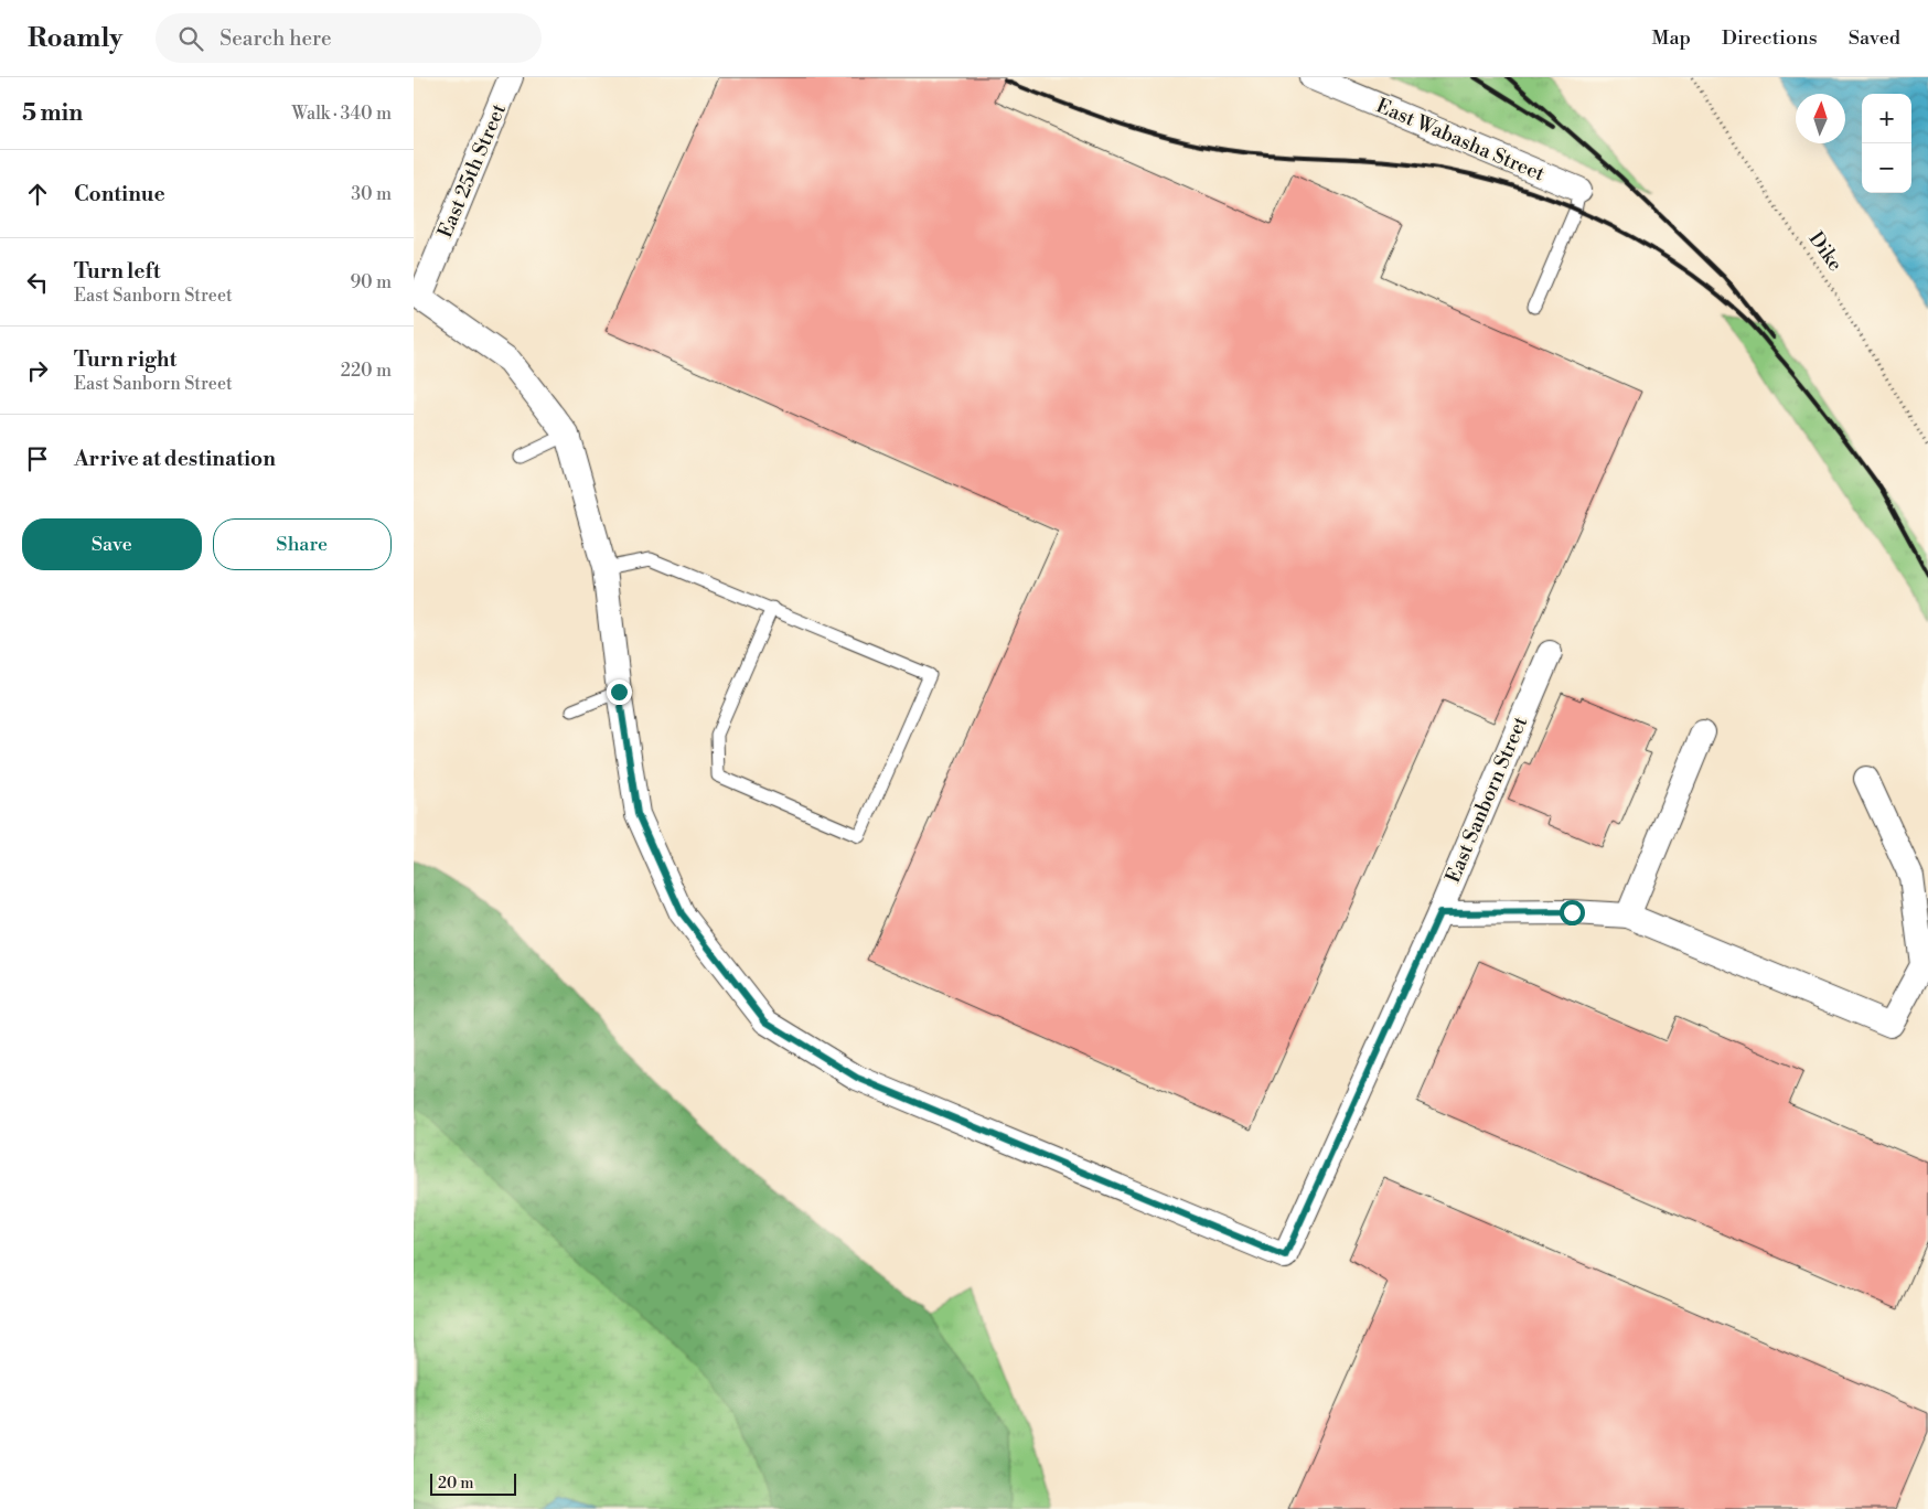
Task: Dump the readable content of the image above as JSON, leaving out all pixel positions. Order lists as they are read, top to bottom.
{
  "streets": {
    "street": ["East Wabasha Street", "East 25th Street", "East Sanborn Street"],
    "path": ["Dike"]
  },
  "crossings": [
    ["East 25th Street", "East Sanborn Street"]
  ],
  "scale_bar": "20 m",
  "north": "top",
  "page": {
    "header": "Roamly",
    "search": "Search here",
    "nav": ["Map", "Directions", "Saved"],
    "heading": ["5 min", "Walk · 340 m"],
    "map_buttons": ["+", "−"],
    "list": [
      ["Continue", "30 m"],
      ["Turn left", "East Sanborn Street", "90 m"],
      ["Turn right", "East Sanborn Street", "220 m"],
      "Arrive at destination"
    ],
    "buttons": ["Save", "Share"],
    "scale": "20 m"
  }
}
